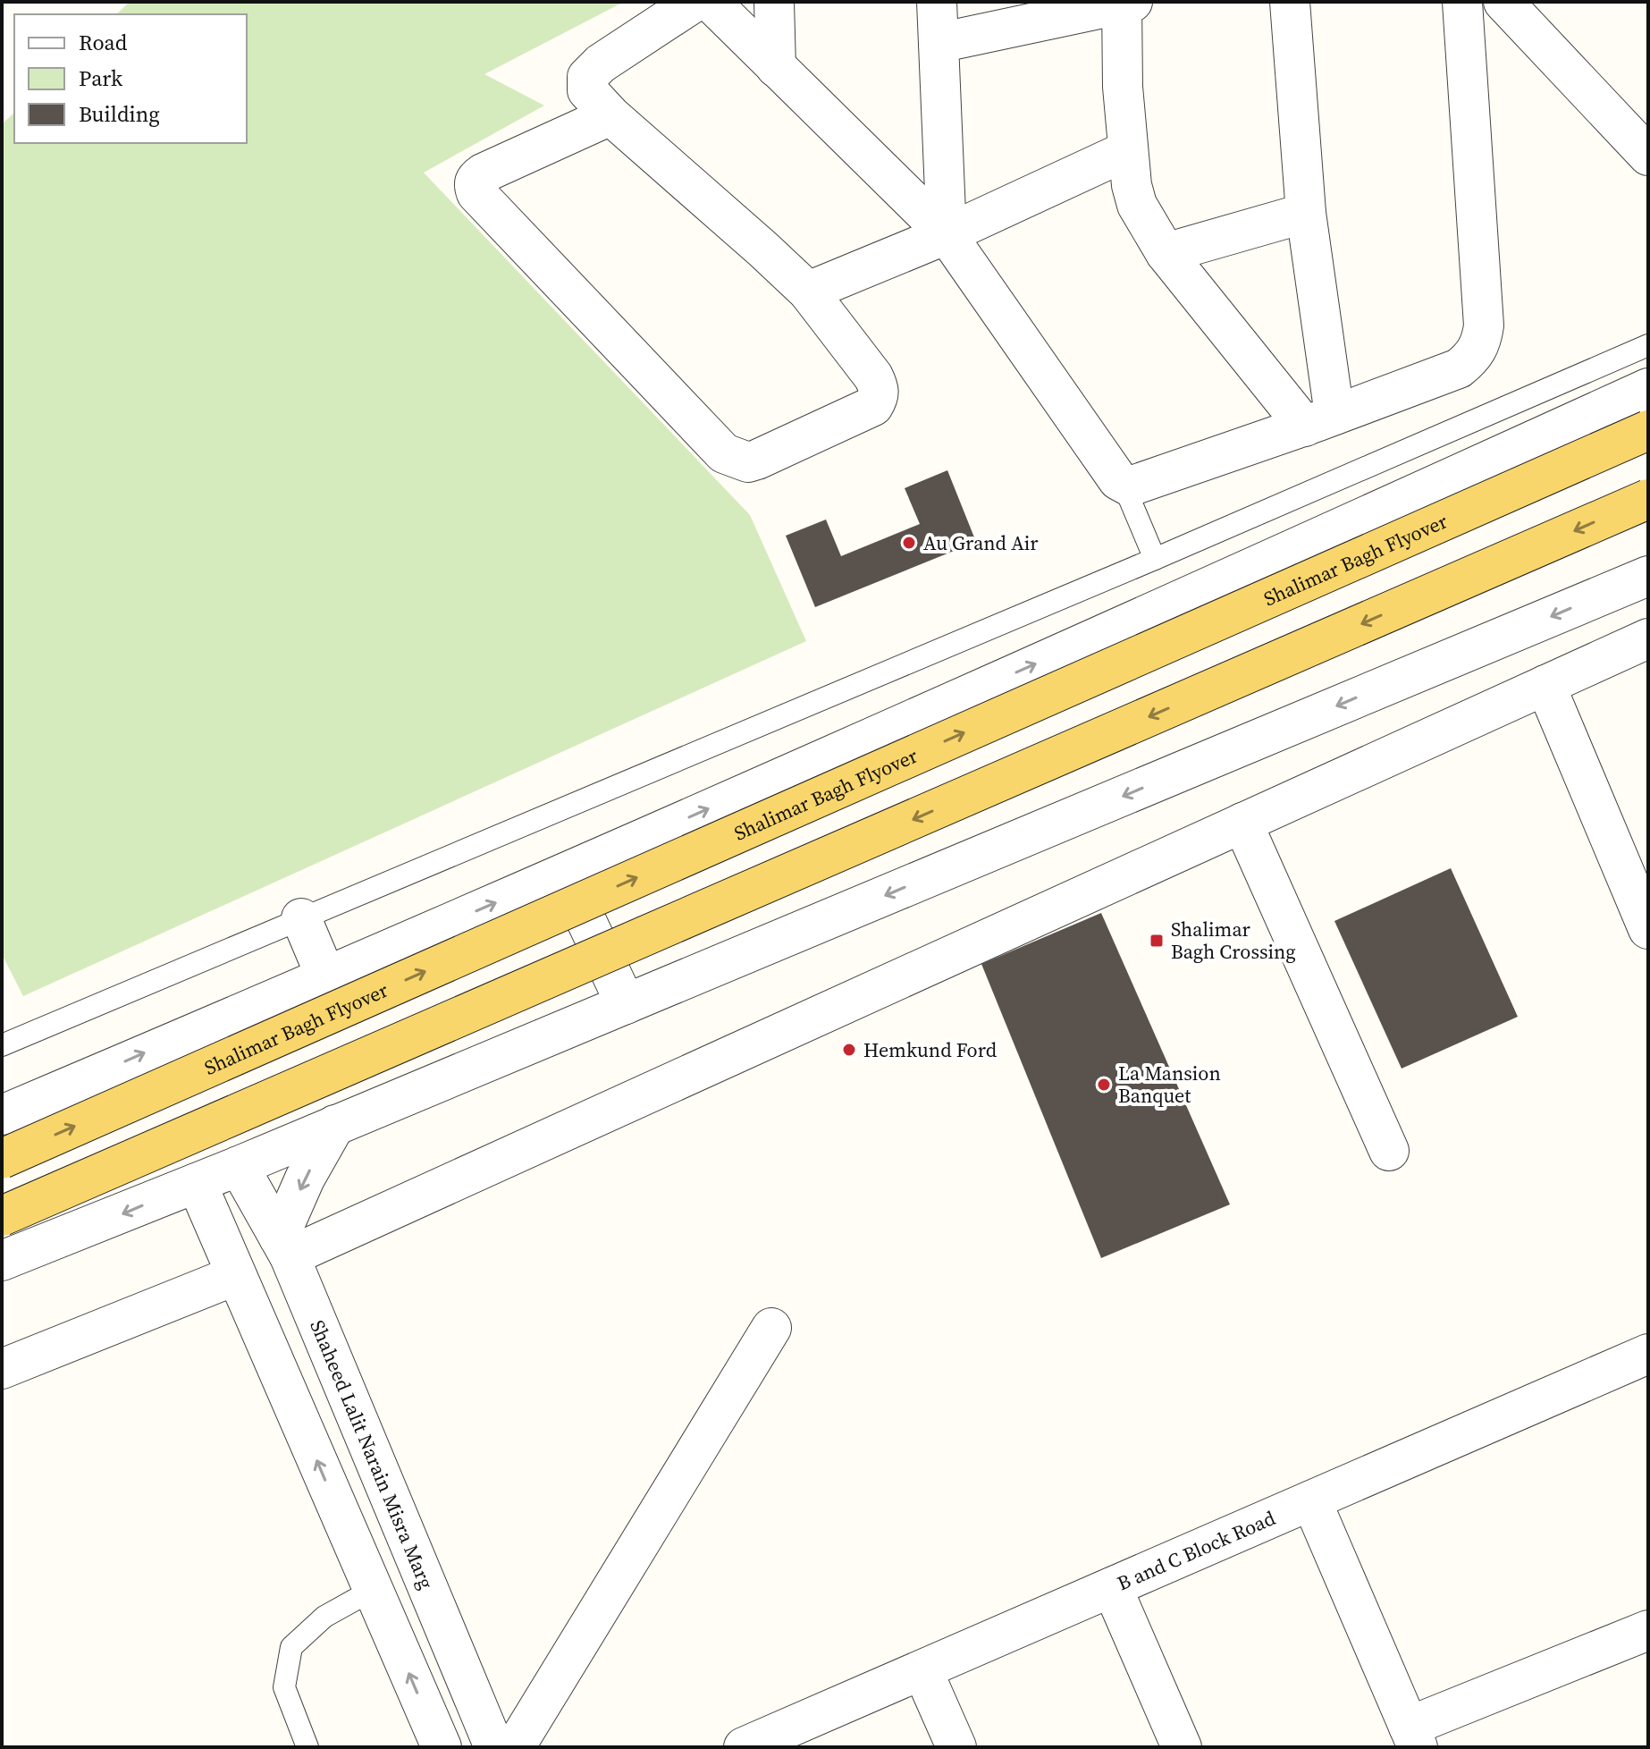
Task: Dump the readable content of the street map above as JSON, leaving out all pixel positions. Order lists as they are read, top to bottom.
{
  "streets": {
    "main road": ["Shalimar Bagh Flyover"],
    "street": ["Shaheed Lalit Narain Misra Marg", "B and C Block Road"]
  },
  "places": {
    "other": ["Au Grand Air", "Hemkund Ford", "La Mansion Banquet"],
    "transit": ["Shalimar Bagh Crossing"]
  },
  "legend": ["Road", "Park", "Building"]
}
